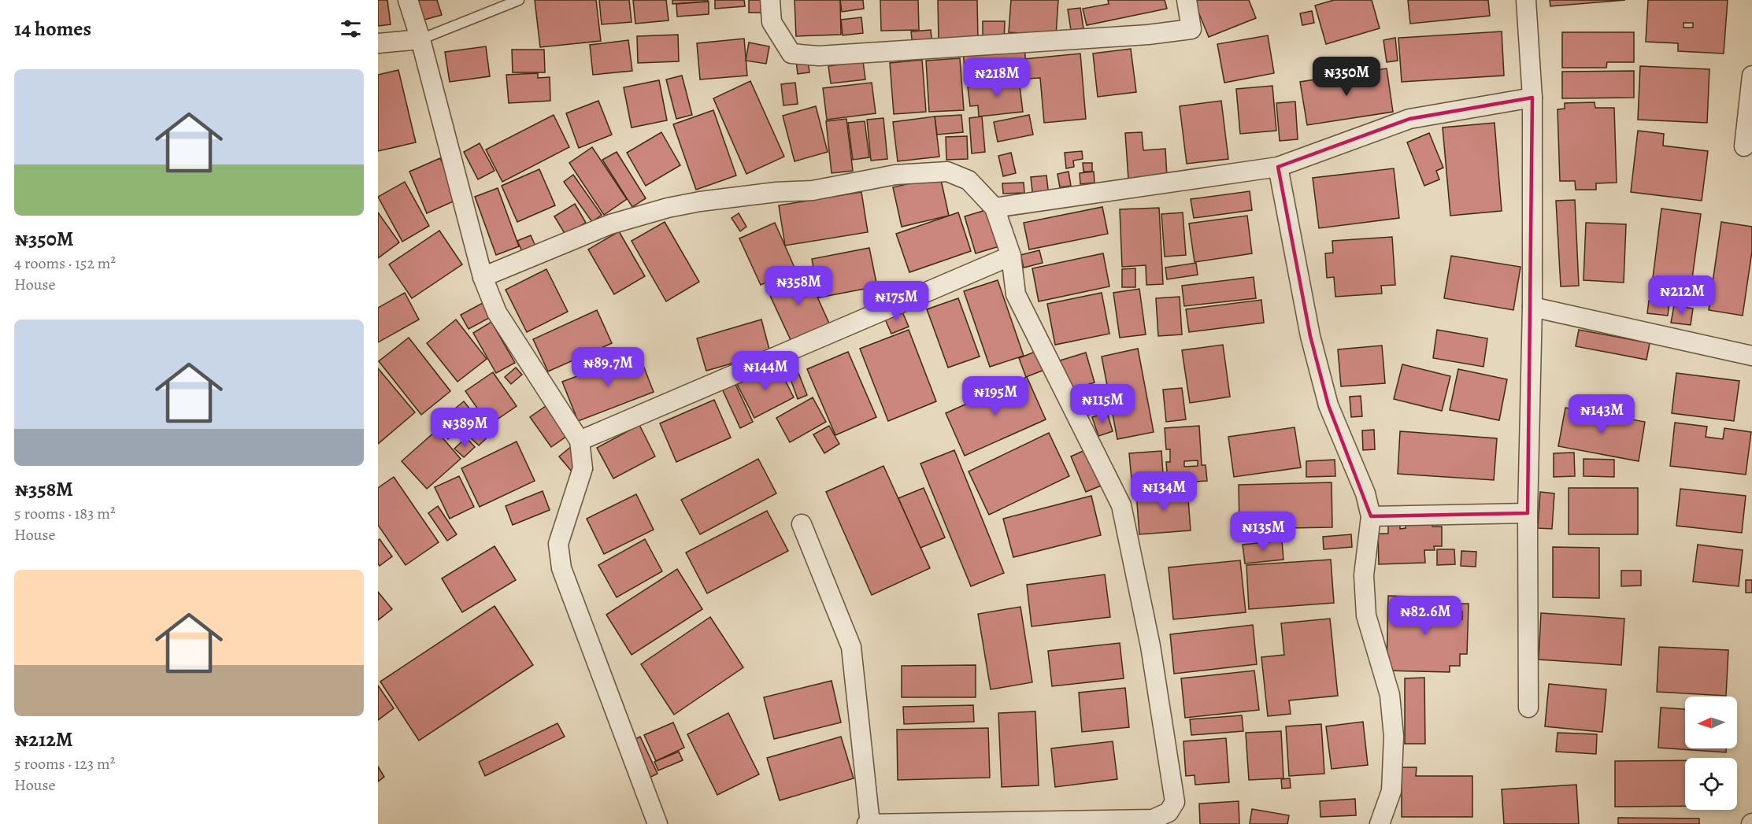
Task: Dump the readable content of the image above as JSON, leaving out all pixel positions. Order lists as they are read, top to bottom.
{
  "north": "left",
  "page": {
    "heading": "14 homes",
    "list": [
      {
        "name": "₦350M",
        "note": "4 rooms · 152 m² · House"
      },
      {
        "name": "₦358M",
        "note": "5 rooms · 183 m² · House"
      },
      {
        "name": "₦212M",
        "note": "5 rooms · 123 m² · House"
      }
    ],
    "price": [
      "₦350M",
      "₦218M",
      "₦358M",
      "₦212M",
      "₦175M",
      "₦89.7M",
      "₦144M",
      "₦195M",
      "₦115M",
      "₦143M",
      "₦389M",
      "₦134M",
      "₦135M",
      "₦82.6M"
    ]
  }
}
